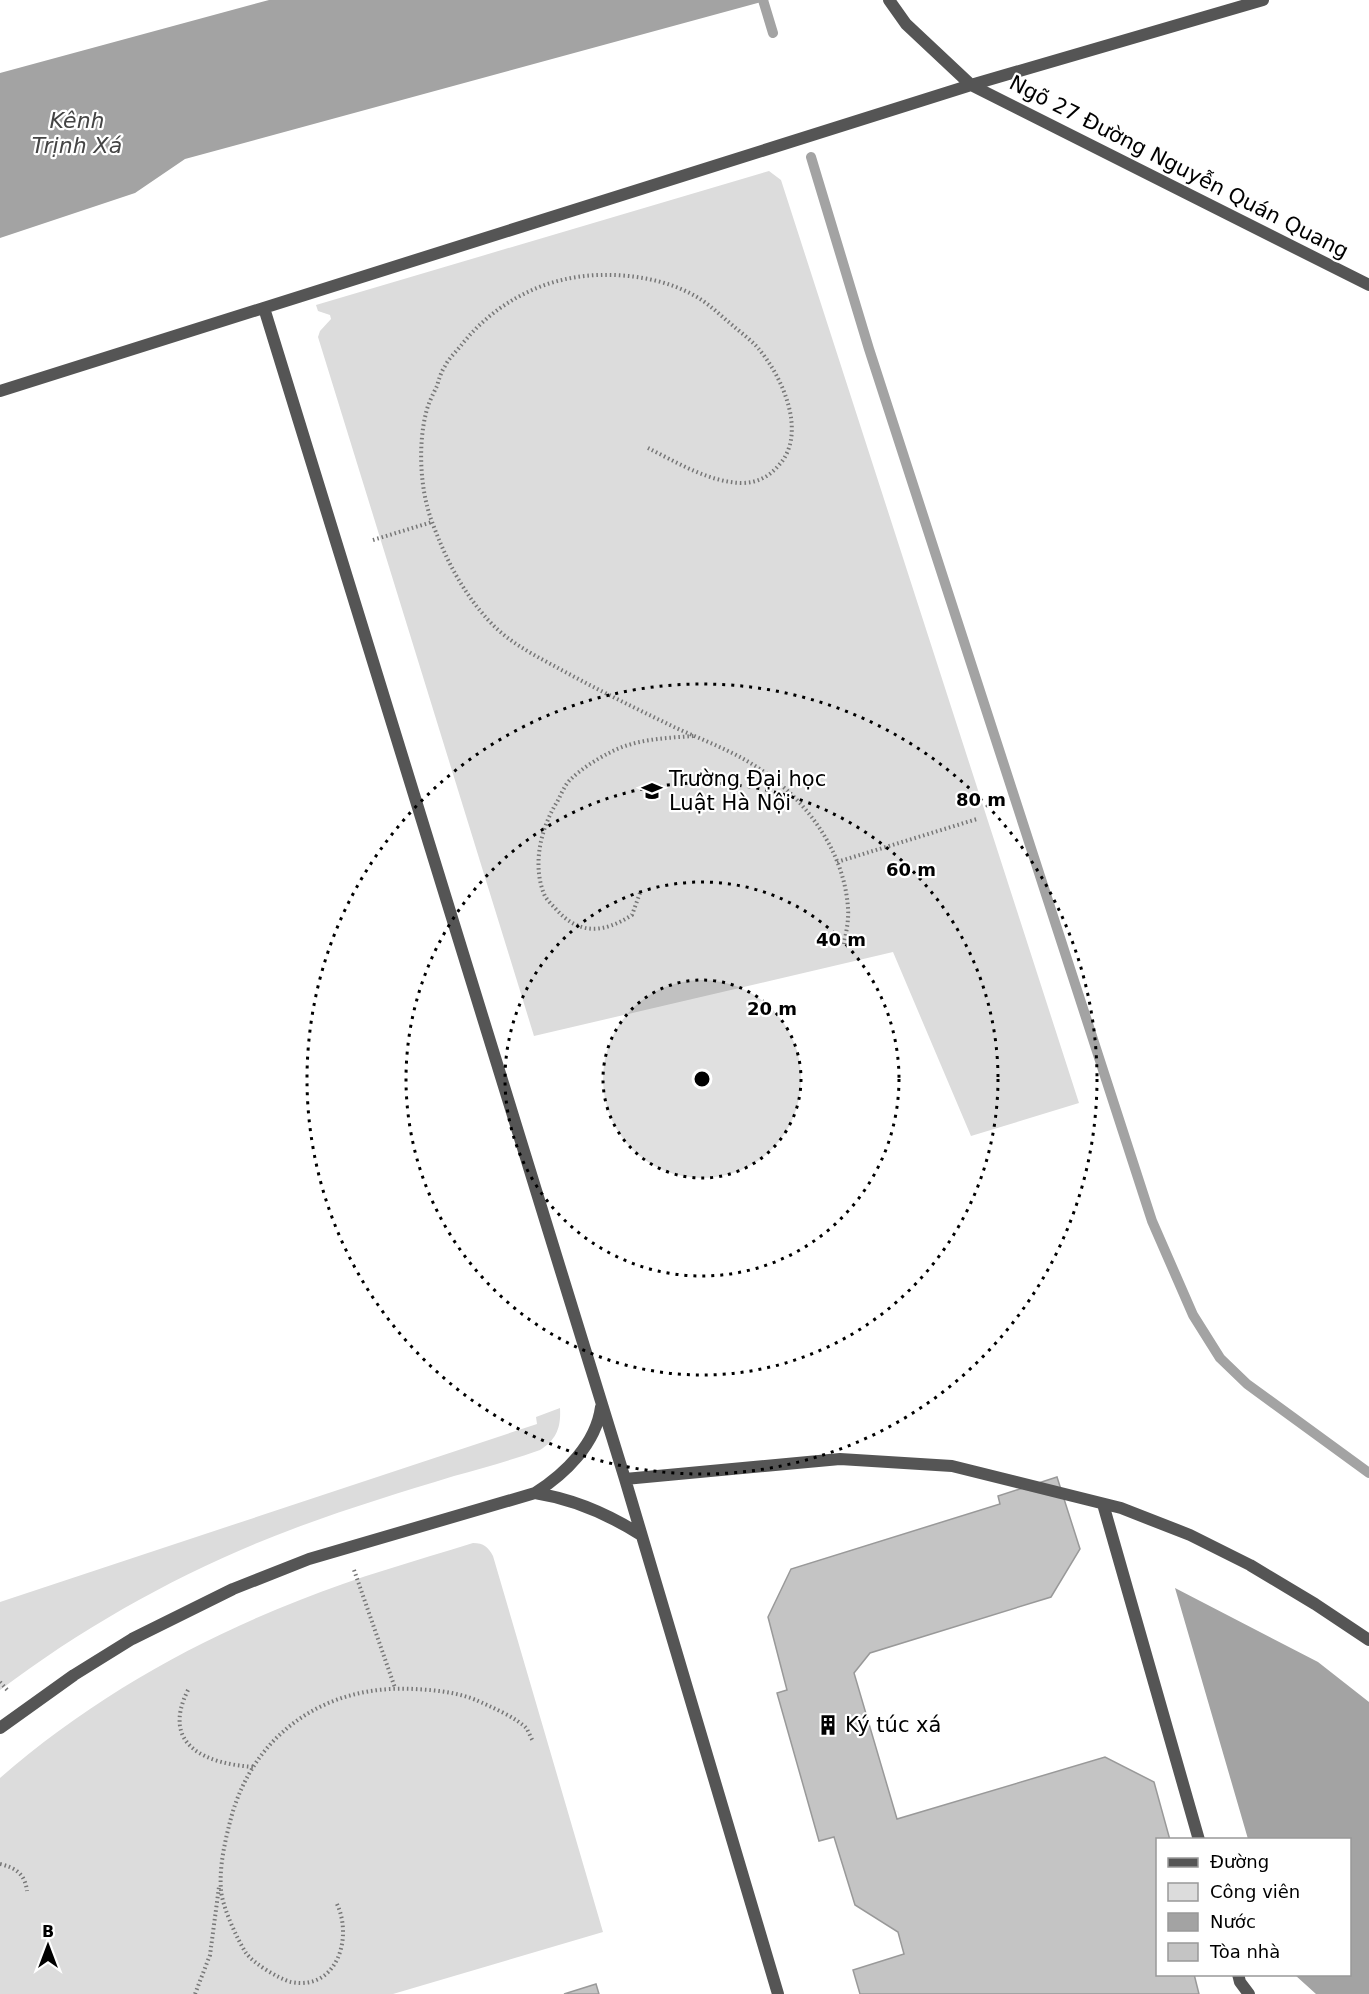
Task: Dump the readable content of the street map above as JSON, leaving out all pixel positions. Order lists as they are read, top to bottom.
{
  "streets": {
    "street": ["Ngõ 27 Đường Nguyễn Quán Quang"]
  },
  "water": ["Kênh Trịnh Xá"],
  "places": {
    "school or university": ["Trường Đại học Luật Hà Nội"],
    "building": ["Ký túc xá"]
  },
  "legend": [
    "Đường",
    "Công viên",
    "Nước",
    "Tòa nhà"
  ],
  "north": "top",
  "rings": [
    "80 m",
    "60 m",
    "40 m",
    "20 m"
  ]
}
